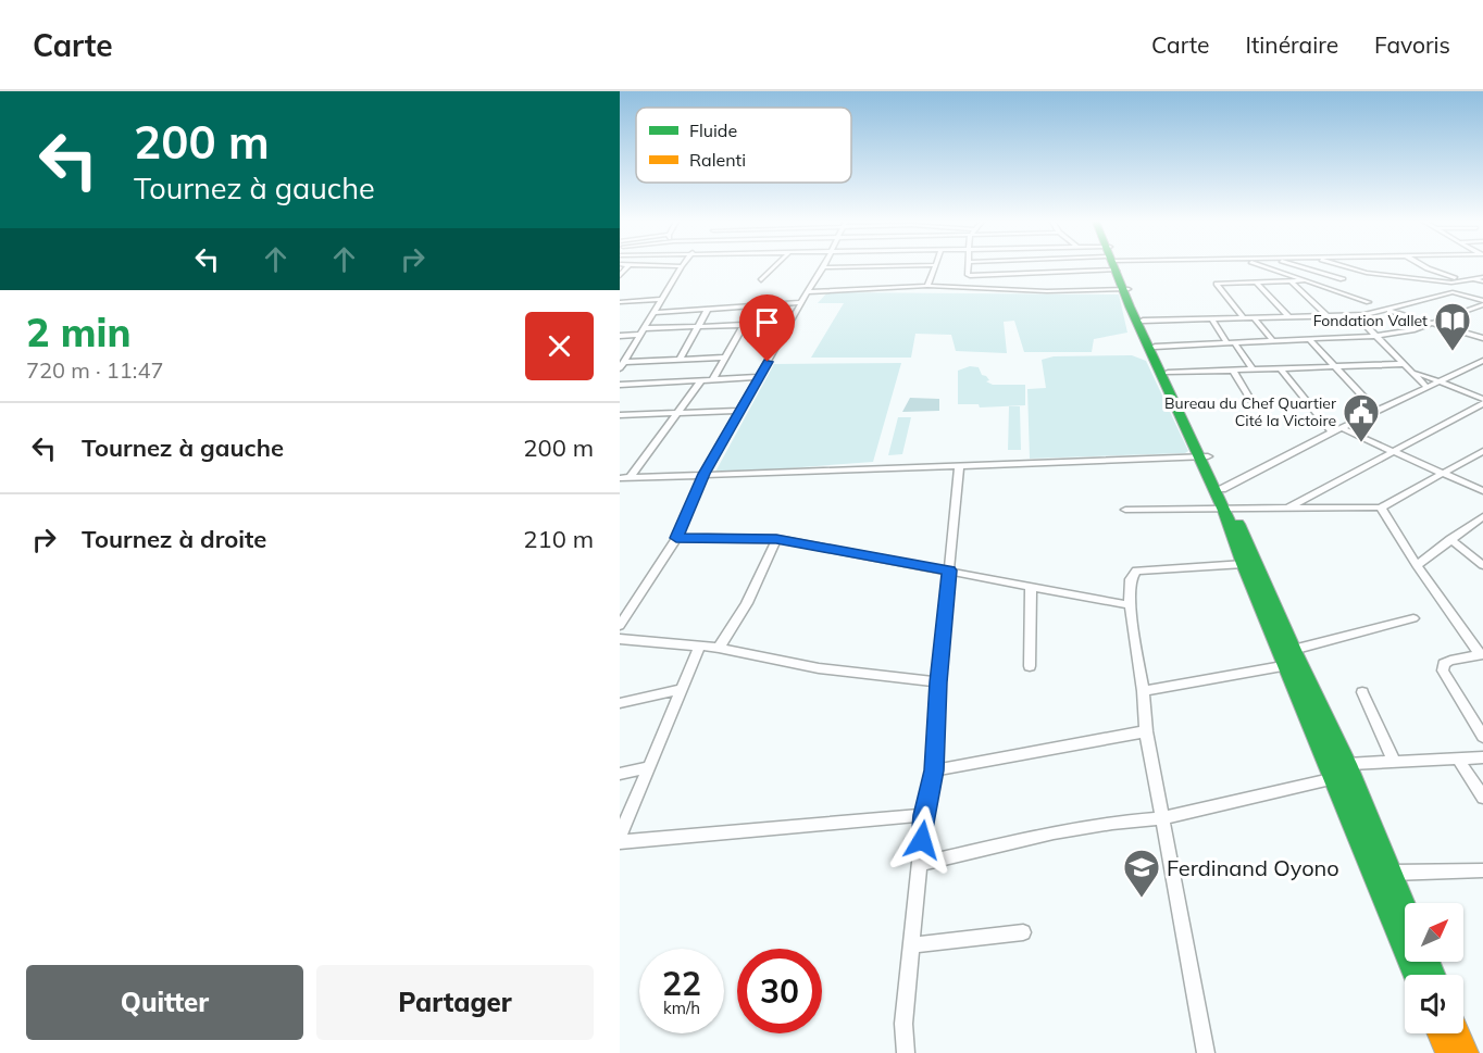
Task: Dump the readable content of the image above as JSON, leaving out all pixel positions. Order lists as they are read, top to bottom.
{
  "places": {
    "library": ["Fondation Vallet"],
    "public building": ["Bureau du Chef Quartier Cité la Victoire"],
    "school or university": ["Ferdinand Oyono"]
  },
  "legend": ["Fluide", "Ralenti"],
  "north": "top right",
  "page": {
    "header": "Carte",
    "nav": ["Carte", "Itinéraire", "Favoris"],
    "turn": ["200 m", "Tournez à gauche"],
    "heading": ["2 min", "720 m · 11:47"],
    "list": [
      {
        "name": "Tournez à gauche",
        "value": "200 m"
      },
      {
        "name": "Tournez à droite",
        "value": "210 m"
      }
    ],
    "speed": "22 km/h",
    "limit": "30",
    "buttons": ["Quitter", "Partager"]
  }
}
